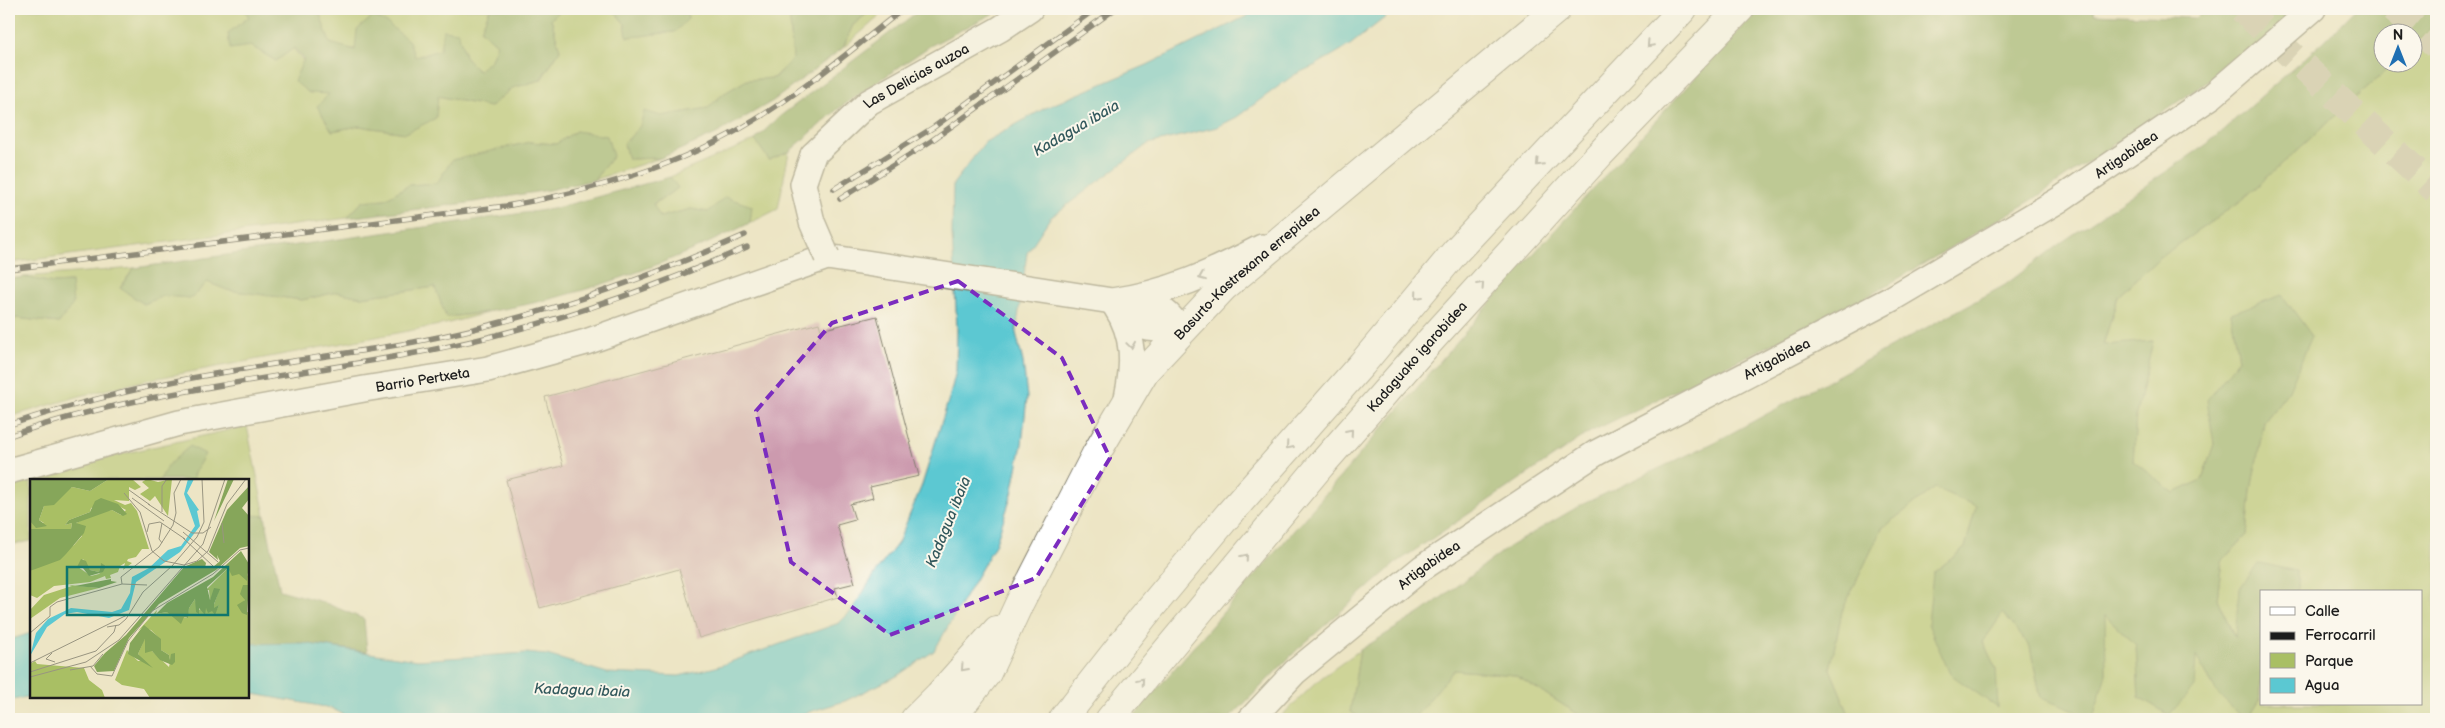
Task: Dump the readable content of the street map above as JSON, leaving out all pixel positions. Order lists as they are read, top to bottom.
{
  "streets": {
    "main road": ["Basurto-Kastrexana errepidea", "Kadaguako igarobidea"],
    "street": ["Las Delicias auzoa", "Artigabidea", "Barrio Pertxeta"]
  },
  "crossings": [
    ["Las Delicias auzoa", "Barrio Pertxeta"]
  ],
  "water": ["Kadagua ibaia"],
  "legend": [
    "Calle",
    "Ferrocarril",
    "Parque",
    "Agua"
  ],
  "north": "top"
}
